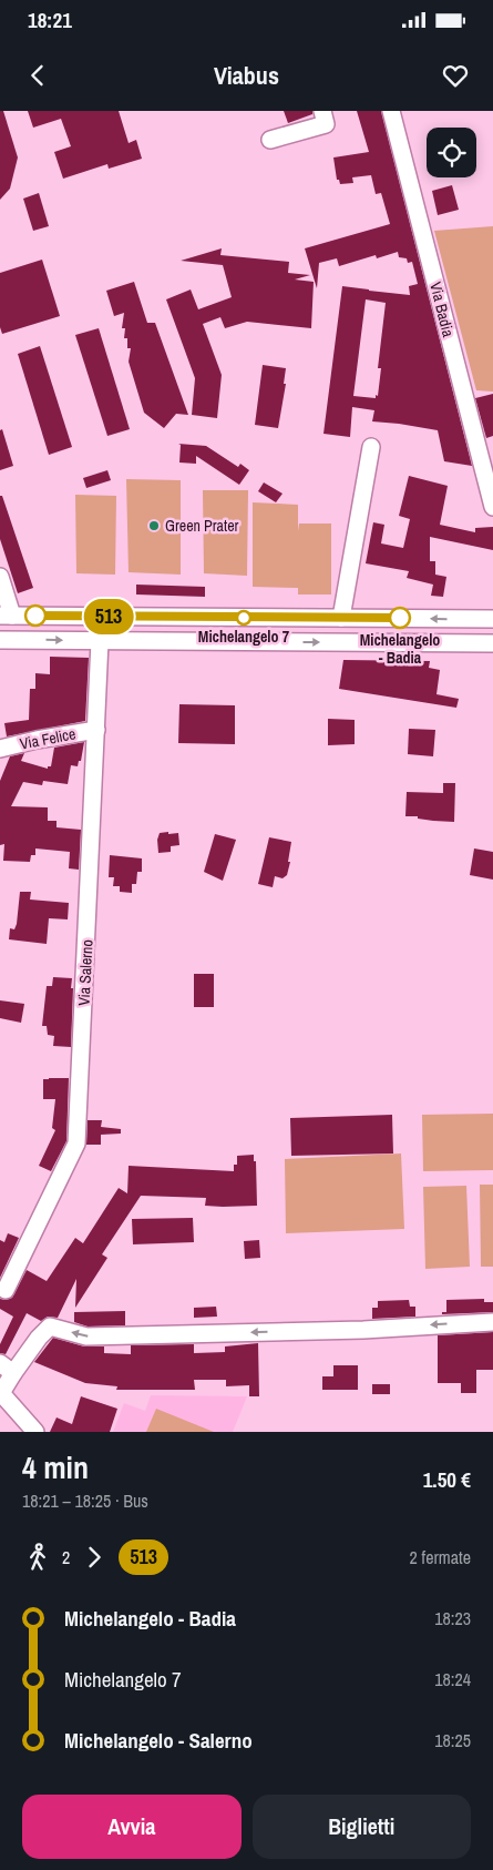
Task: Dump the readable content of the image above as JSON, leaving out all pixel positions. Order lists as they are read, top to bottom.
{
  "streets": {
    "street": ["Via Badia", "Via Felice", "Via Salerno"]
  },
  "crossings": [
    ["Via Felice", "Via Salerno"]
  ],
  "places": ["Green Prater", "Michelangelo 7", "Michelangelo - Badia"],
  "lines": ["bus line 513"],
  "page": {
    "status": "18:21",
    "header": "Viabus",
    "on_map": "513",
    "heading": ["4 min", "18:21 – 18:25 · Bus", "1.50 €"],
    "legs": ["2", "513", "2 fermate"],
    "list": [
      {
        "name": "Michelangelo - Badia",
        "value": "18:23"
      },
      {
        "name": "Michelangelo 7",
        "value": "18:24"
      },
      {
        "name": "Michelangelo - Salerno",
        "value": "18:25"
      }
    ],
    "buttons": ["Avvia", "Biglietti"]
  }
}
